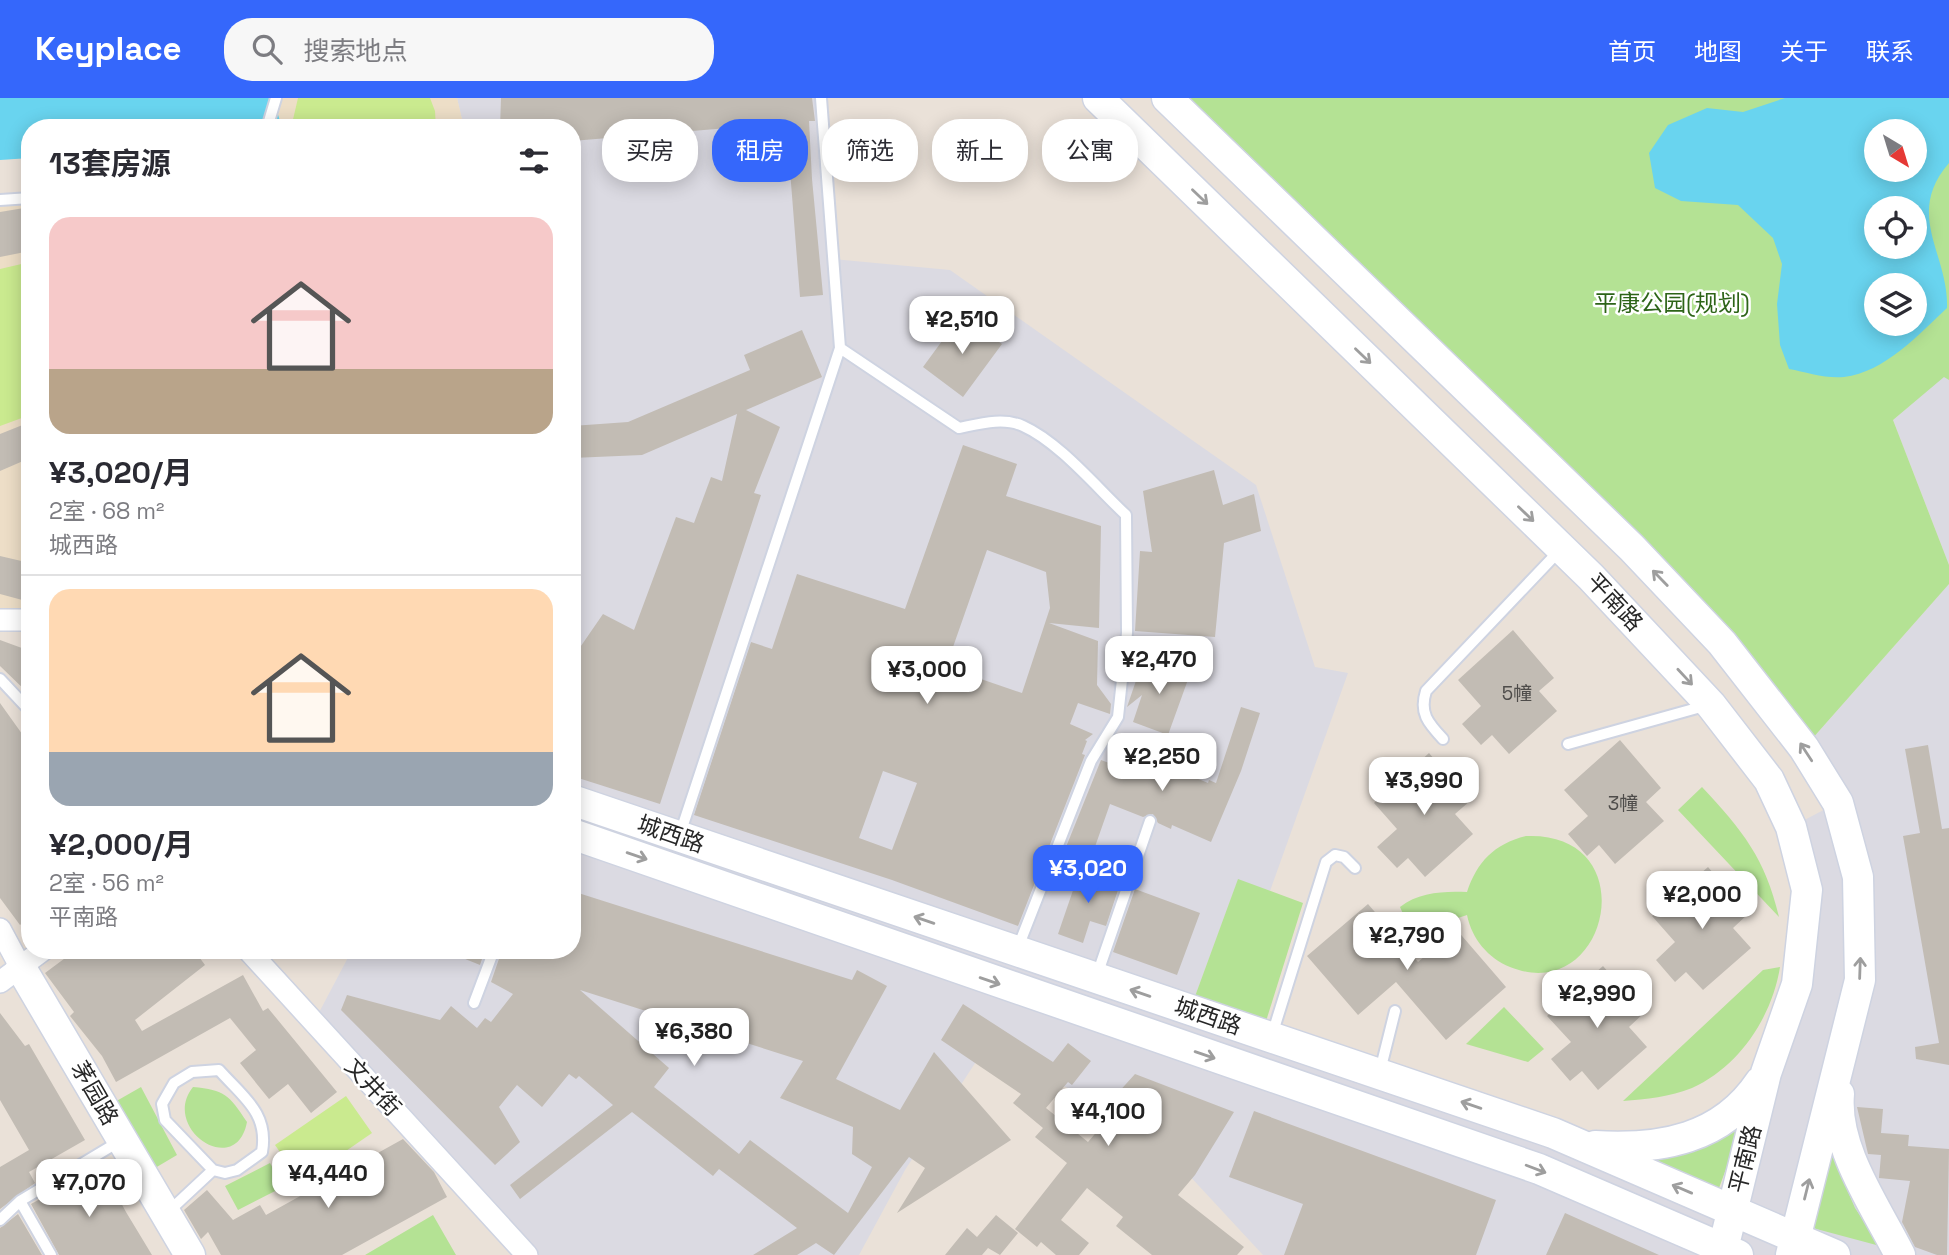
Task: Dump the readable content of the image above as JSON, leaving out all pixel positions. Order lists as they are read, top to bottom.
{
  "streets": {
    "main road": ["平南路", "城西路", "茅园路"],
    "street": ["文井街"]
  },
  "crossings": [
    ["平南路", "城西路"]
  ],
  "parks": ["平康公园(规划)"],
  "house_numbers": ["5幢", "3幢"],
  "north": "bottom right",
  "page": {
    "header": "Keyplace",
    "search": "搜索地点",
    "nav": [
      "首页",
      "地图",
      "关于",
      "联系"
    ],
    "chip": [
      "买房",
      "租房",
      "筛选",
      "新上",
      "公寓"
    ],
    "heading": "13套房源",
    "list": [
      {
        "name": "¥3,020/月",
        "note": "2室 · 68 m² · 城西路"
      },
      {
        "name": "¥2,000/月",
        "note": "2室 · 56 m² · 平南路"
      }
    ],
    "price": [
      "¥2,510",
      "¥2,470",
      "¥3,000",
      "¥2,250",
      "¥3,990",
      "¥3,020",
      "¥2,000",
      "¥2,790",
      "¥2,990",
      "¥6,380",
      "¥4,100",
      "¥4,440",
      "¥7,070"
    ]
  }
}
